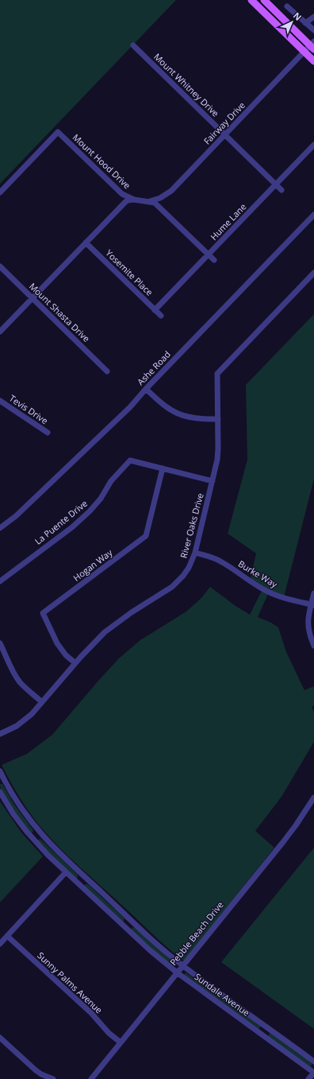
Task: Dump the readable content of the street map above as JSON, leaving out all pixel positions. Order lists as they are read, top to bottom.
{
  "streets": {
    "street": [
      "Mount Whitney Drive",
      "Fairway Drive",
      "Mount Hood Drive",
      "Hume Lane",
      "Yosemite Place",
      "Mount Shasta Drive",
      "Ashe Road",
      "Tevis Drive",
      "La Puente Drive",
      "River Oaks Drive",
      "Hogan Way",
      "Burke Way",
      "Pebble Beach Drive",
      "Sunny Palms Avenue",
      "Sundale Avenue"
    ]
  },
  "crossings": [
    ["Mount Whitney Drive", "Fairway Drive"],
    ["Mount Whitney Drive", "Hume Lane"],
    ["Fairway Drive", "Mount Hood Drive"],
    ["Mount Hood Drive", "Hume Lane"],
    ["Hume Lane", "Yosemite Place"],
    ["La Puente Drive", "River Oaks Drive"],
    ["La Puente Drive", "Hogan Way"],
    ["River Oaks Drive", "Hogan Way"],
    ["River Oaks Drive", "Burke Way"],
    ["Pebble Beach Drive", "Sunny Palms Avenue"],
    ["Pebble Beach Drive", "Sundale Avenue"]
  ],
  "north": "top right"
}
